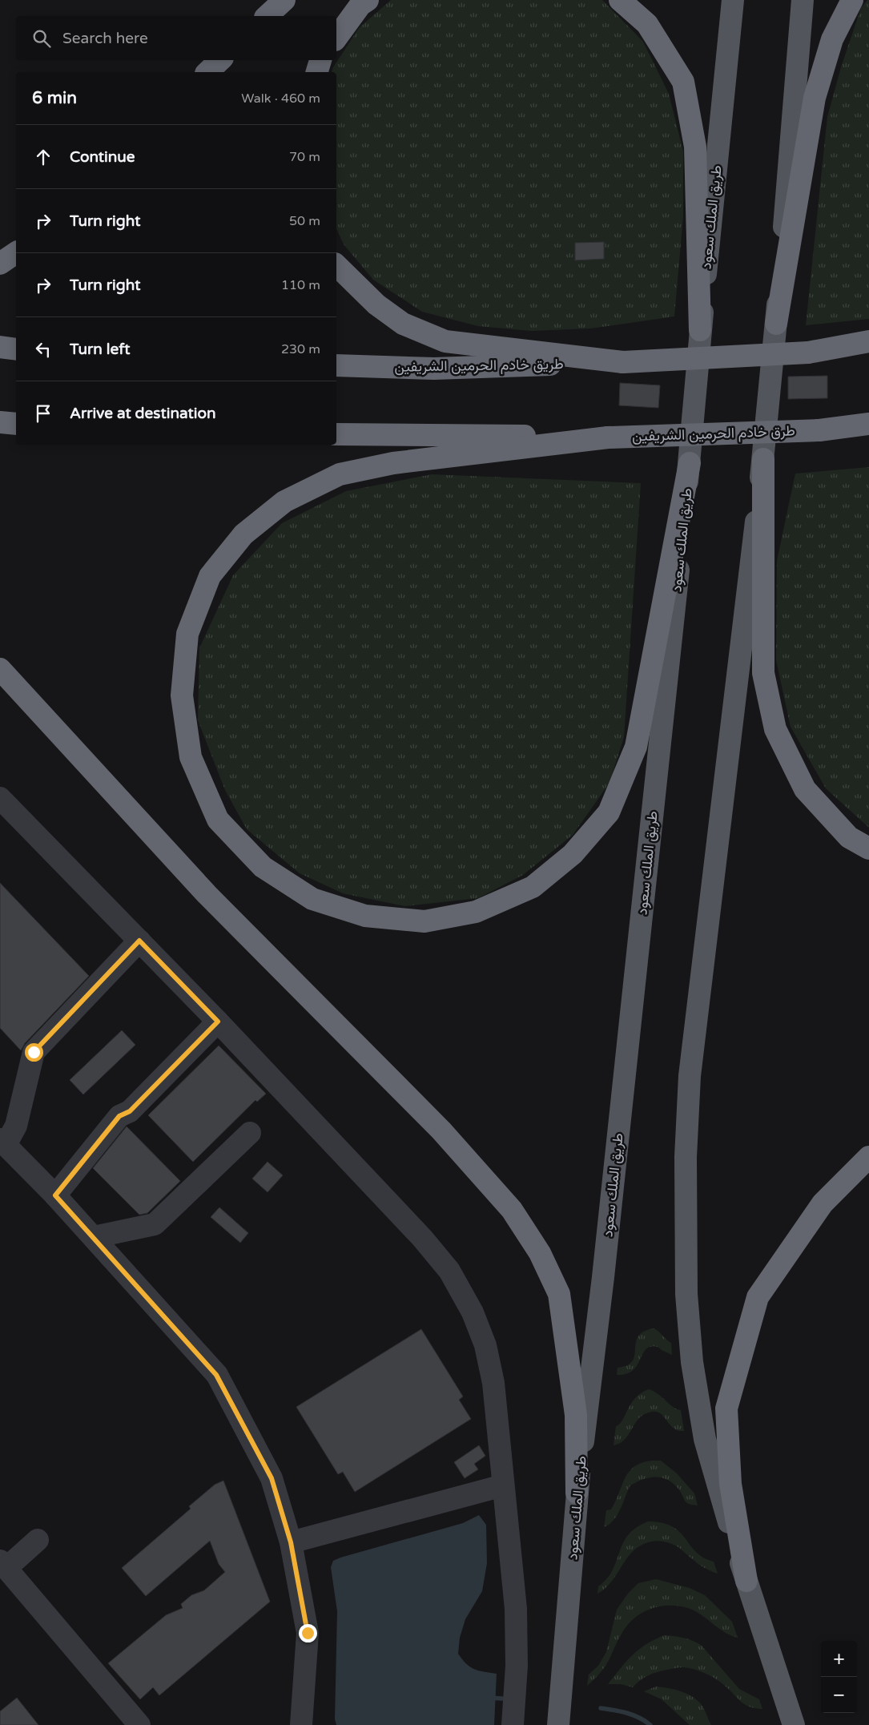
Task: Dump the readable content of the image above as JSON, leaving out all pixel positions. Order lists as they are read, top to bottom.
{
  "streets": {
    "highway": ["طريق خادم الحرمين الشريفين", "طرق خادم الحرمين الشريفين"],
    "main road": ["طريق الملك سعود"]
  },
  "page": {
    "search": "Search here",
    "heading": ["6 min", "Walk · 460 m"],
    "list": [
      ["Continue", "70 m"],
      ["Turn right", "50 m"],
      ["Turn right", "110 m"],
      ["Turn left", "230 m"],
      "Arrive at destination"
    ],
    "map_buttons": ["+", "−"]
  }
}
